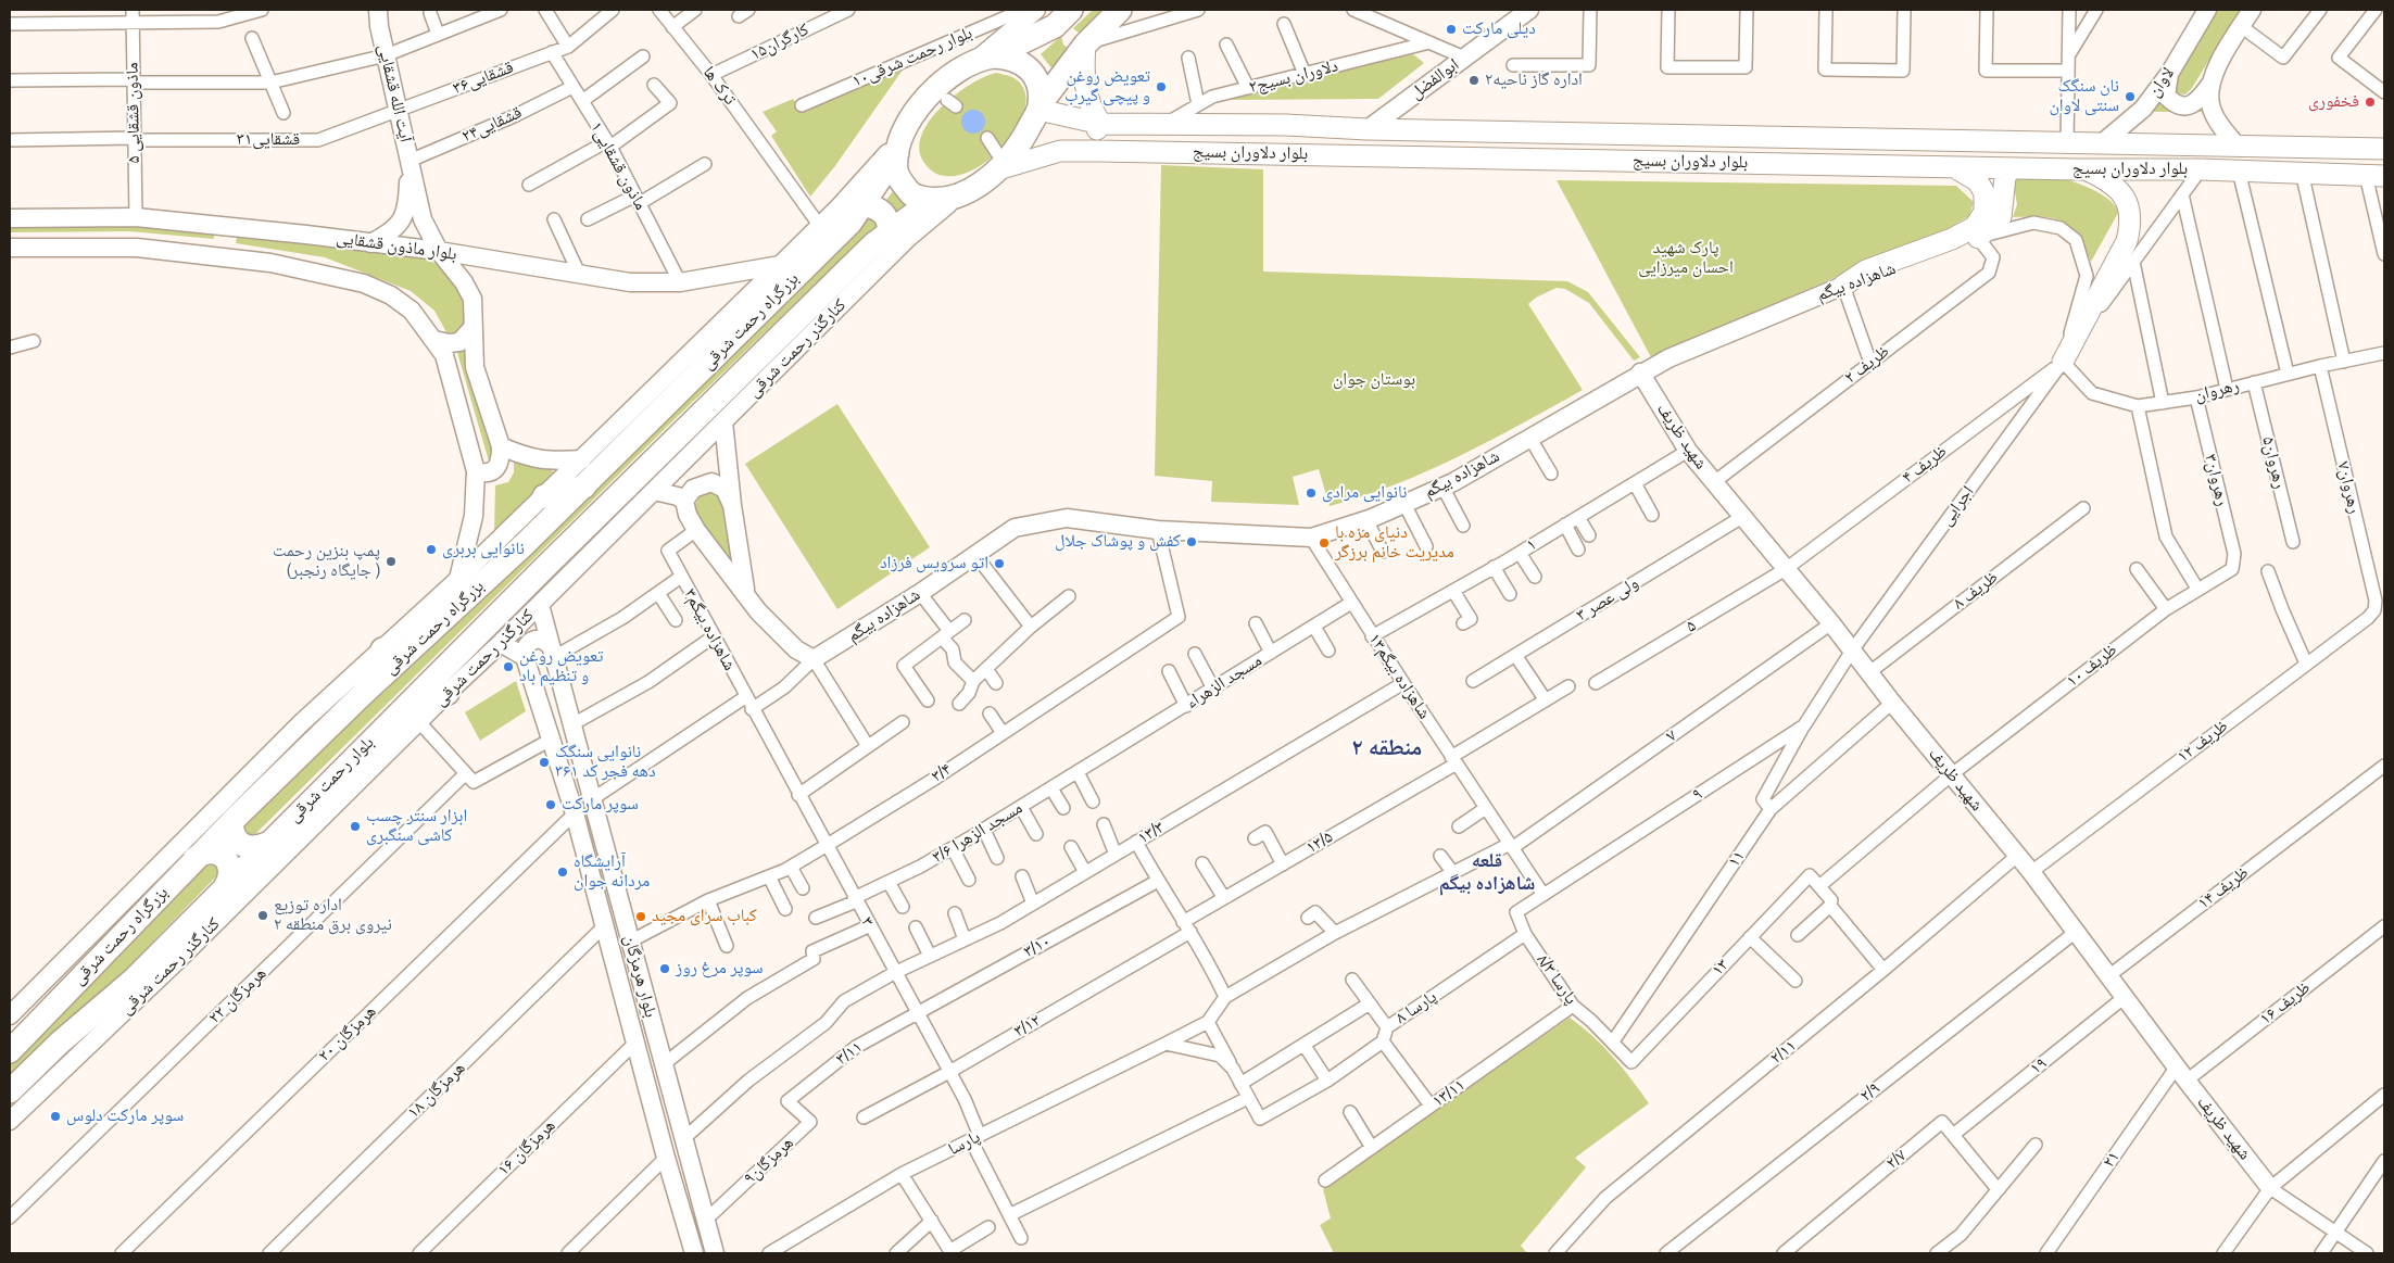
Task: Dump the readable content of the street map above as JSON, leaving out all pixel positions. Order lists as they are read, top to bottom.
{
  "streets": {
    "highway": ["بزرگراه رحمت شرقی", "بلوار رحمت شرقی"],
    "main road": ["بلوار دلاوران بسیج"],
    "street": [
      "۱۵کارگران",
      "۱۰بلوار رحمت شرقی",
      "دلاوران بسیج۲",
      "قشقایی۳۶",
      "ابوالفضل",
      "لاوان",
      "ترک ها",
      "آیت الله قشقایی",
      "ماذون قشقایی ۵",
      "قشقایی۲۴",
      "۳۱قشقایی",
      "ماذون قشقایی۱",
      "بلوار ماذون قشقایی",
      "شاهزاده بیگم",
      "کنارگذر رحمت شرقی",
      "ظریف ۲",
      "رهروان",
      "شهید ظریف",
      "رهروان۵",
      "ظریف ۴",
      "رهروان۳",
      "رهروان۷",
      "اجرایی",
      "۱",
      "ظریف ۸",
      "ولی عصر ۳",
      "۵",
      "۳شاهزاده بیگم",
      "ظریف ۱۰",
      "شاهزاده بیگم۱۳",
      "مسجد الزهراء",
      "۷",
      "ظریف ۱۲",
      "۳/۴",
      "۹",
      "مسجد الزهرا ۳/۶",
      "۱۳/۳",
      "۱۳/۵",
      "۱۱",
      "ظریف ۱۴",
      "۳",
      "۳/۱۰",
      "۱۳",
      "بلوار هرمزگان",
      "۸/۳ پارسا",
      "هرمزگان ۲۲",
      "ظریف ۱۶",
      "۸ پارسا",
      "۳/۱۲",
      "هرمزگان ۲۰",
      "۲/۱۱",
      "۳/۱۱",
      "۱۹",
      "هرمزگان ۱۸",
      "۲/۹",
      "۱۳/۱۱",
      "پارسا",
      "هرمزگان ۱۶",
      "۲/۷",
      "۲۱",
      "هرمزگان۹"
    ]
  },
  "crossings": [
    ["۱۵کارگران", "ترک ها"],
    ["دلاوران بسیج۲", "بلوار دلاوران بسیج"],
    ["قشقایی۳۶", "آیت الله قشقایی"],
    ["قشقایی۳۶", "۳۱قشقایی"],
    ["قشقایی۳۶", "ماذون قشقایی۱"],
    ["ابوالفضل", "بلوار دلاوران بسیج"],
    ["لاوان", "بلوار دلاوران بسیج"],
    ["آیت الله قشقایی", "قشقایی۲۴"],
    ["آیت الله قشقایی", "۳۱قشقایی"],
    ["آیت الله قشقایی", "بلوار ماذون قشقایی"],
    ["ماذون قشقایی ۵", "۳۱قشقایی"],
    ["ماذون قشقایی ۵", "بلوار ماذون قشقایی"],
    ["قشقایی۲۴", "ماذون قشقایی۱"],
    ["بلوار دلاوران بسیج", "بزرگراه رحمت شرقی"],
    ["بلوار دلاوران بسیج", "کنارگذر رحمت شرقی"],
    ["بلوار دلاوران بسیج", "اجرایی"],
    ["ماذون قشقایی۱", "بلوار ماذون قشقایی"],
    ["شاهزاده بیگم", "ظریف ۲"],
    ["شاهزاده بیگم", "رهروان"],
    ["شاهزاده بیگم", "شهید ظریف"],
    ["شاهزاده بیگم", "ظریف ۴"],
    ["شاهزاده بیگم", "اجرایی"],
    ["شاهزاده بیگم", "شاهزاده بیگم۱۳"],
    ["شاهزاده بیگم", "۳/۴"],
    ["بزرگراه رحمت شرقی", "کنارگذر رحمت شرقی"],
    ["بزرگراه رحمت شرقی", "بلوار رحمت شرقی"],
    ["کنارگذر رحمت شرقی", "بلوار هرمزگان"],
    ["ظریف ۲", "شهید ظریف"],
    ["رهروان", "رهروان۵"],
    ["رهروان", "ظریف ۴"],
    ["رهروان", "رهروان۳"],
    ["رهروان", "رهروان۷"],
    ["رهروان", "اجرایی"],
    ["شهید ظریف", "ظریف ۴"],
    ["شهید ظریف", "اجرایی"],
    ["شهید ظریف", "۱"],
    ["شهید ظریف", "ظریف ۸"],
    ["شهید ظریف", "ولی عصر ۳"],
    ["شهید ظریف", "۵"],
    ["شهید ظریف", "ظریف ۱۰"],
    ["شهید ظریف", "۷"],
    ["شهید ظریف", "ظریف ۱۲"],
    ["شهید ظریف", "۹"],
    ["شهید ظریف", "۱۱"],
    ["شهید ظریف", "ظریف ۱۴"],
    ["شهید ظریف", "ظریف ۱۶"],
    ["شهید ظریف", "۲/۱۱"],
    ["شهید ظریف", "۱۹"],
    ["شهید ظریف", "۲/۹"],
    ["شهید ظریف", "۲۱"],
    ["ظریف ۴", "اجرایی"],
    ["ظریف ۴", "۵"],
    ["رهروان۳", "ظریف ۱۰"],
    ["رهروان۷", "ظریف ۱۲"],
    ["اجرایی", "۹"],
    ["۱", "شاهزاده بیگم۱۳"],
    ["۳شاهزاده بیگم", "۳"],
    ["شاهزاده بیگم۱۳", "مسجد الزهراء"],
    ["شاهزاده بیگم۱۳", "۷"],
    ["شاهزاده بیگم۱۳", "۹"],
    ["شاهزاده بیگم۱۳", "۱۳/۳"],
    ["شاهزاده بیگم۱۳", "۱۳/۵"],
    ["مسجد الزهراء", "مسجد الزهرا ۳/۶"],
    ["۷", "پارسا"],
    ["۳/۴", "۳"],
    ["۳/۴", "بلوار هرمزگان"],
    ["۹", "۸/۳ پارسا"],
    ["مسجد الزهرا ۳/۶", "۳"],
    ["۱۳/۳", "۳"],
    ["۱۳/۳", "بلوار هرمزگان"],
    ["۱۳/۵", "۳/۱۲"],
    ["۱۱", "۸/۳ پارسا"],
    ["۳", "۳/۱۰"],
    ["۳", "۳/۱۲"],
    ["۳", "۳/۱۱"],
    ["۳", "پارسا"],
    ["۳/۱۰", "۳/۱۱"],
    ["۱۳", "۸/۳ پارسا"],
    ["بلوار هرمزگان", "هرمزگان ۲۲"],
    ["بلوار هرمزگان", "هرمزگان ۲۰"],
    ["بلوار هرمزگان", "هرمزگان ۱۸"],
    ["بلوار هرمزگان", "هرمزگان ۱۶"],
    ["بلوار هرمزگان", "هرمزگان۹"],
    ["۸/۳ پارسا", "۸ پارسا"],
    ["۸/۳ پارسا", "۱۳/۱۱"],
    ["ظریف ۱۶", "۲۱"],
    ["۳/۱۱", "هرمزگان۹"],
    ["۱۹", "۲/۷"]
  ],
  "districts": ["منطقه ۲", "قلعه شاهزاده بیگم"],
  "parks": ["پارک شهید احسان میرزایی", "بوستان جوان"],
  "places": [
    "دیلی مارکت",
    "اداره گاز ناحیه۲",
    "تعویض روغن و پیچی گیرب",
    "نان سنگک سنتی لاوان",
    "فخفوری",
    "نانوایی مرادی",
    "کفش و پوشاک جلال",
    "دنیای مزه با مدیریت خانم برزگر",
    "نانوایی بربری",
    "پمپ بنزین رحمت (جایگاه رنجبر )",
    "اتو سرویس فرزاد",
    "تعویض روغن و تنظیم باد",
    "نانوایی سنگک دهه فجر کد ۳۶۱",
    "سوپر مارکت",
    "ابزار سنتر چسب کاشی سنگبری",
    "آرایشگاه مردانه جوان",
    "اداره توزیع نیروی برق منطقه ۲",
    "کباب سرای مجید",
    "سوپر مرغ روز",
    "سوپر مارکت دلوس"
  ]
}
